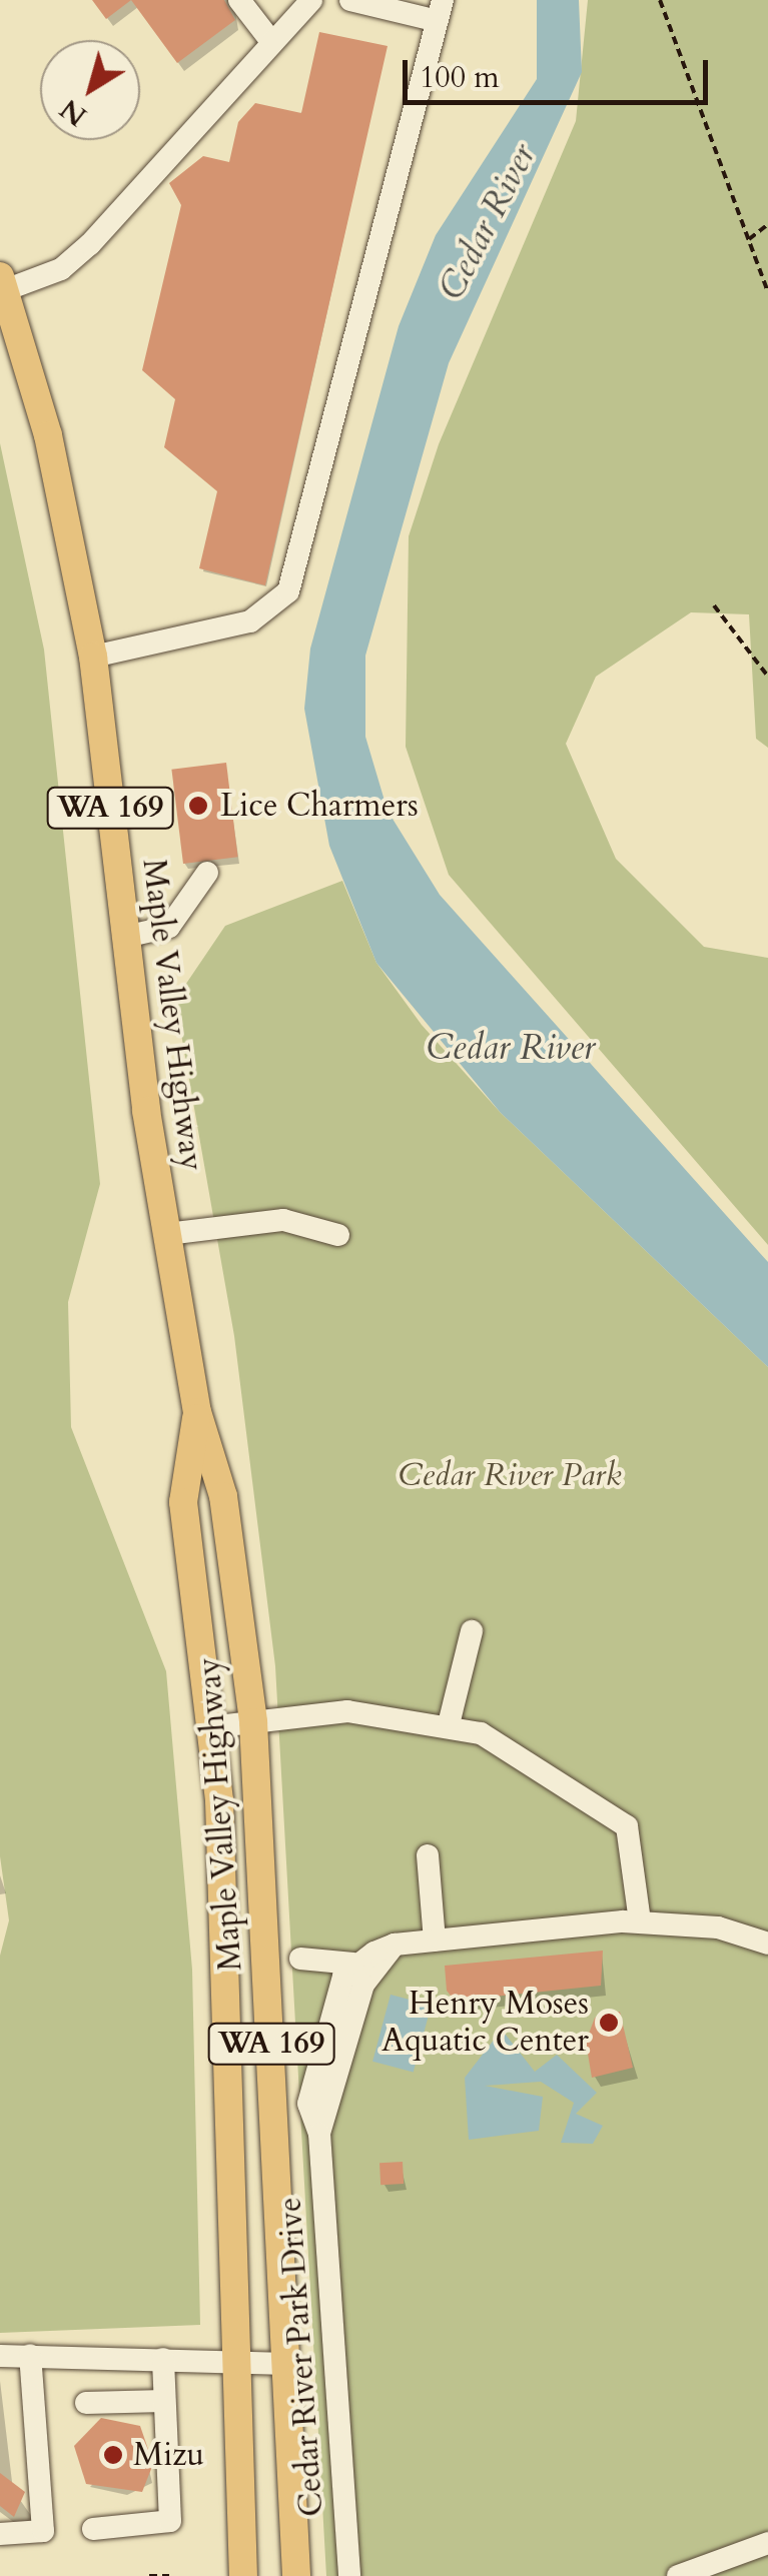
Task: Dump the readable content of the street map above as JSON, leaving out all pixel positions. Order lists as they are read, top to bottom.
{
  "streets": {
    "main road": ["WA 169", "Maple Valley Highway"],
    "street": ["Cedar River Park Drive"]
  },
  "water": ["Cedar River"],
  "parks": ["Cedar River Park"],
  "places": ["Lice Charmers", "Henry Moses Aquatic Center", "Mizu"],
  "scale_bar": "100 m",
  "north": "bottom left"
}
